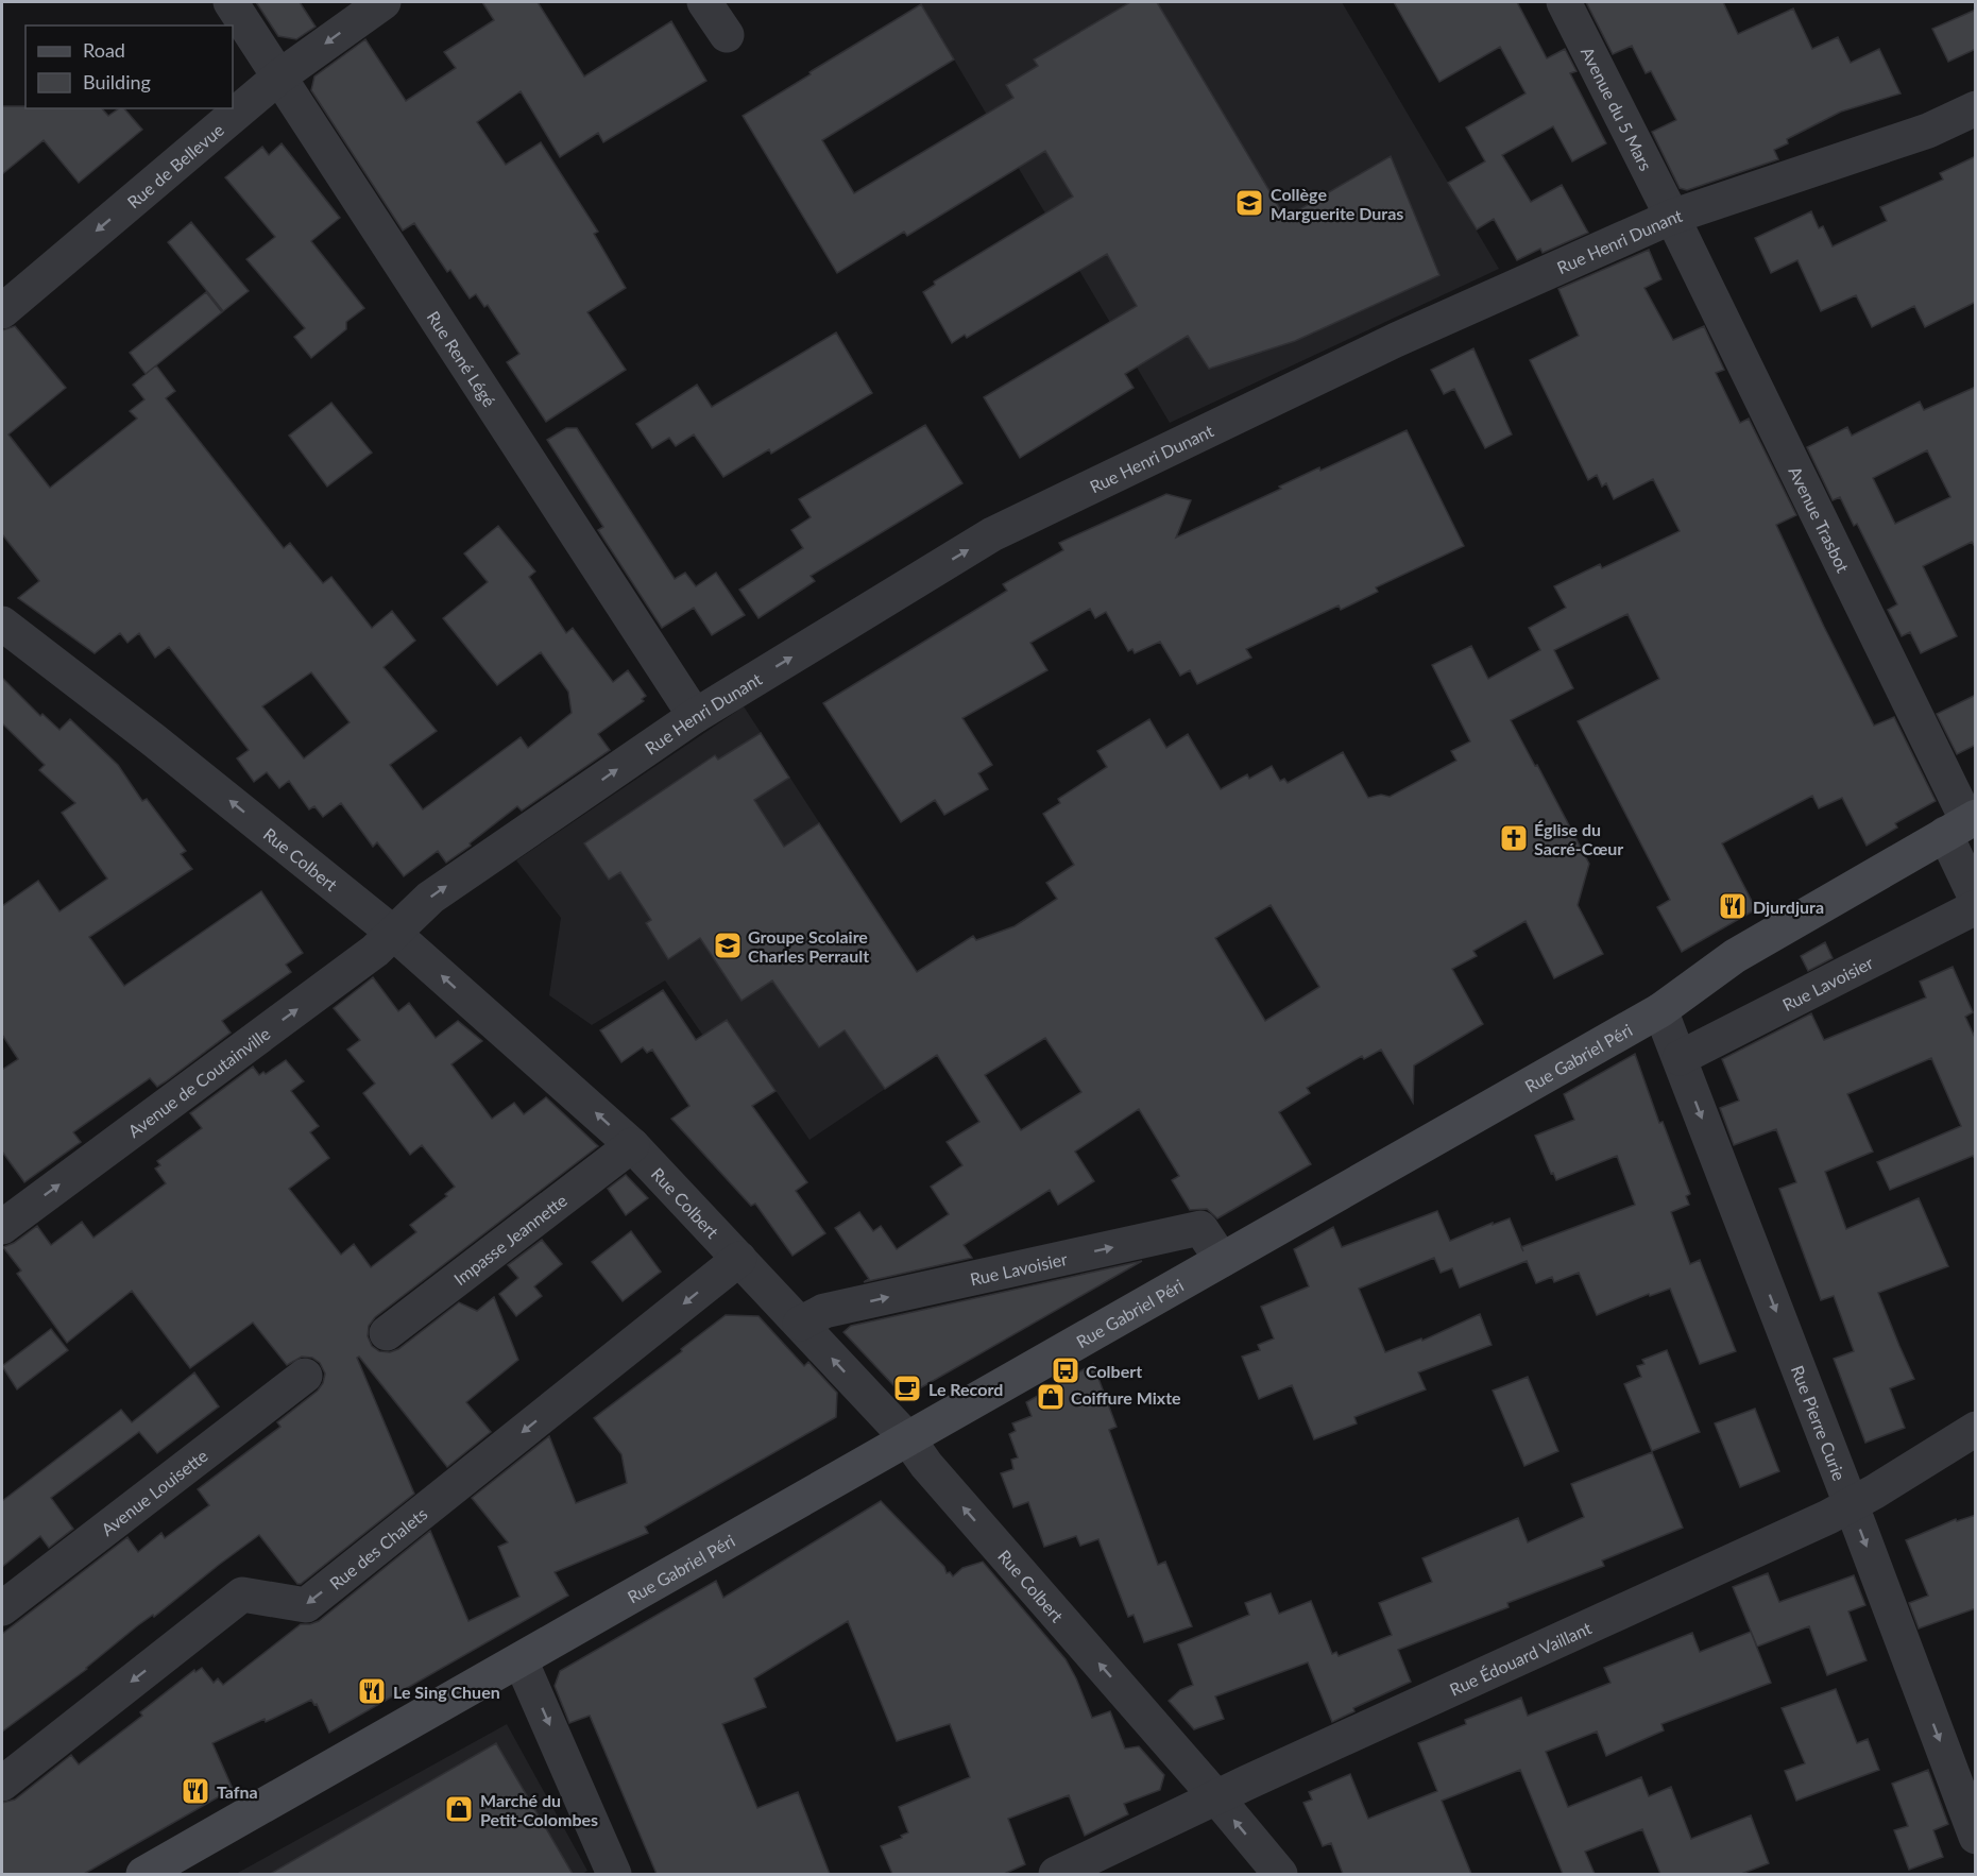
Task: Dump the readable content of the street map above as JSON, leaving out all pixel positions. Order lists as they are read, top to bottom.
{
  "streets": {
    "main road": ["Rue Gabriel Péri"],
    "street": [
      "Avenue du 5 Mars",
      "Rue de Bellevue",
      "Rue Henri Dunant",
      "Rue René Légé",
      "Avenue Trasbot",
      "Rue Colbert",
      "Rue Lavoisier",
      "Avenue de Coutainville",
      "Impasse Jeannette",
      "Rue Pierre Curie",
      "Avenue Louisette",
      "Rue des Chalets",
      "Rue Édouard Vaillant"
    ]
  },
  "crossings": [
    ["Avenue du 5 Mars", "Rue Henri Dunant"],
    ["Avenue du 5 Mars", "Avenue Trasbot"],
    ["Rue de Bellevue", "Rue René Légé"],
    ["Rue Henri Dunant", "Rue René Légé"],
    ["Rue Henri Dunant", "Avenue Trasbot"],
    ["Rue Henri Dunant", "Rue Colbert"],
    ["Rue Henri Dunant", "Avenue de Coutainville"],
    ["Avenue Trasbot", "Rue Gabriel Péri"],
    ["Rue Colbert", "Rue Lavoisier"],
    ["Rue Colbert", "Rue Gabriel Péri"],
    ["Rue Colbert", "Avenue de Coutainville"],
    ["Rue Colbert", "Impasse Jeannette"],
    ["Rue Colbert", "Rue des Chalets"],
    ["Rue Colbert", "Rue Édouard Vaillant"],
    ["Rue Lavoisier", "Rue Gabriel Péri"],
    ["Rue Lavoisier", "Rue Pierre Curie"],
    ["Rue Gabriel Péri", "Rue Pierre Curie"],
    ["Rue Pierre Curie", "Rue Édouard Vaillant"]
  ],
  "one_way": [
    "Rue de Bellevue",
    "Rue Henri Dunant",
    "Rue Colbert",
    "Rue Lavoisier",
    "Avenue de Coutainville",
    "Rue Pierre Curie",
    "Rue des Chalets"
  ],
  "places": {
    "school or university": ["Collège Marguerite Duras", "Groupe Scolaire Charles Perrault"],
    "church": ["Église du Sacré-Cœur"],
    "restaurant": ["Djurdjura", "Le Sing Chuen", "Tafna"],
    "bus stop": ["Colbert"],
    "cafe": ["Le Record"],
    "shop": ["Coiffure Mixte", "Marché du Petit-Colombes"]
  },
  "legend": ["Road", "Building"]
}
